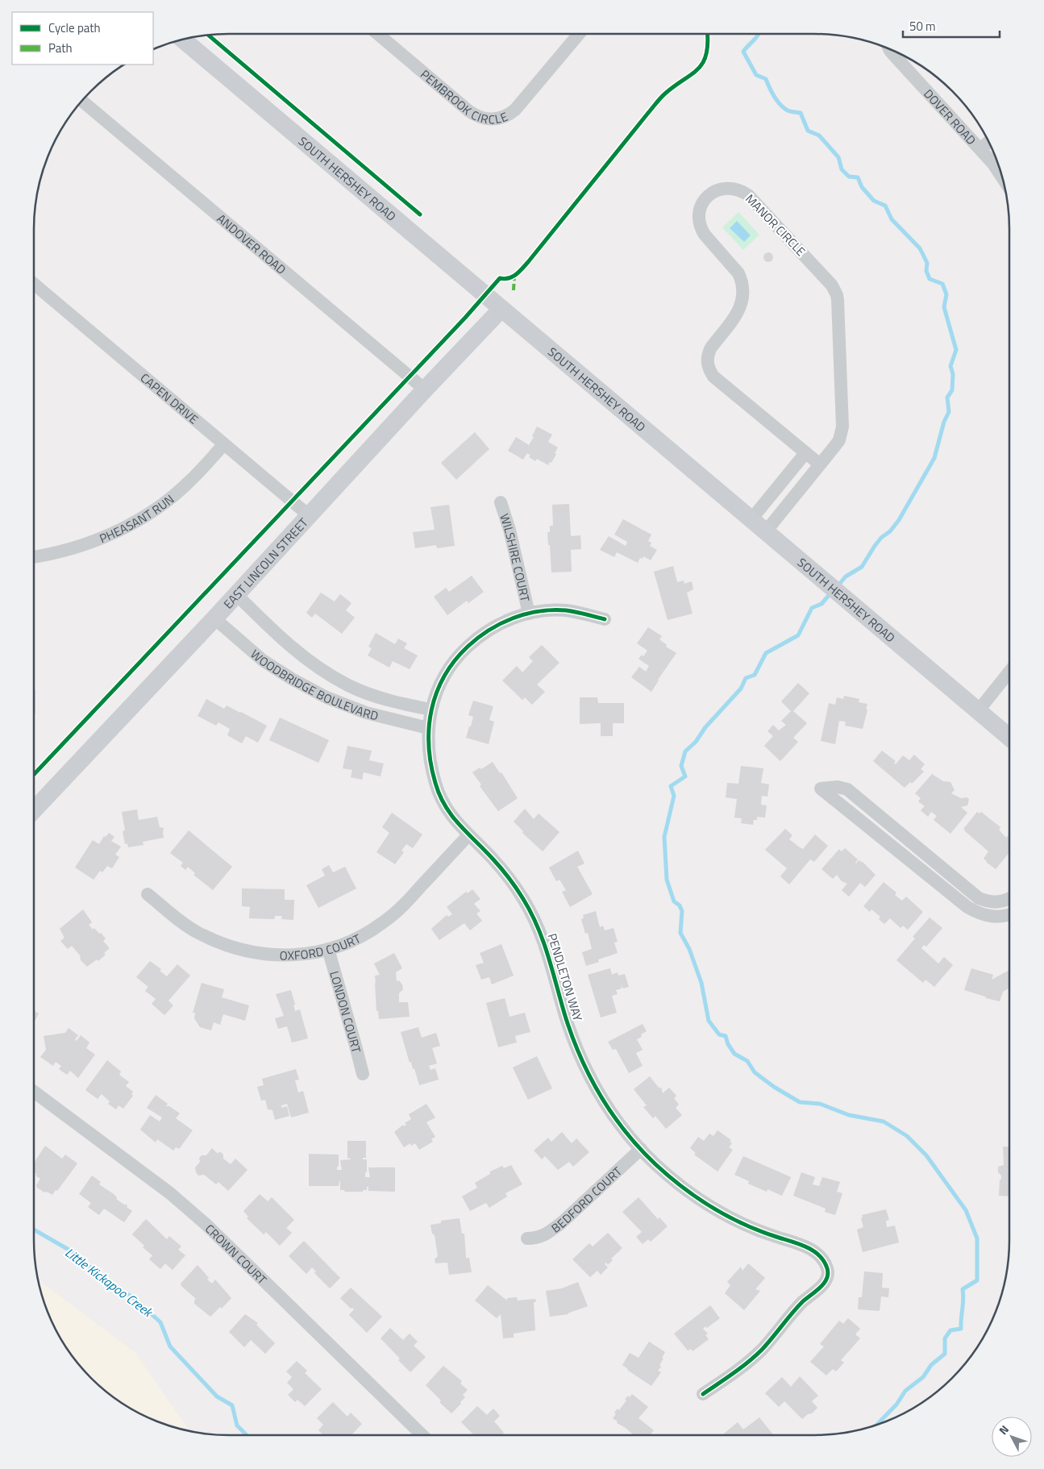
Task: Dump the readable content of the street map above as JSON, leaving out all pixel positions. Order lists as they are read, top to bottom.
{
  "streets": {
    "main road": ["SOUTH HERSHEY ROAD", "EAST LINCOLN STREET"],
    "street": [
      "PEMBROOK CIRCLE",
      "DOVER ROAD",
      "MANOR CIRCLE",
      "ANDOVER ROAD",
      "CAPEN DRIVE",
      "PHEASANT RUN",
      "WILSHIRE COURT",
      "WOODBRIDGE BOULEVARD",
      "OXFORD COURT",
      "PENDLETON WAY",
      "LONDON COURT",
      "BEDFORD COURT",
      "CROWN COURT"
    ]
  },
  "crossings": [
    ["SOUTH HERSHEY ROAD", "MANOR CIRCLE"],
    ["SOUTH HERSHEY ROAD", "EAST LINCOLN STREET"],
    ["ANDOVER ROAD", "EAST LINCOLN STREET"],
    ["CAPEN DRIVE", "PHEASANT RUN"],
    ["CAPEN DRIVE", "EAST LINCOLN STREET"],
    ["WILSHIRE COURT", "PENDLETON WAY"],
    ["EAST LINCOLN STREET", "WOODBRIDGE BOULEVARD"],
    ["WOODBRIDGE BOULEVARD", "PENDLETON WAY"],
    ["OXFORD COURT", "PENDLETON WAY"],
    ["OXFORD COURT", "LONDON COURT"],
    ["PENDLETON WAY", "BEDFORD COURT"]
  ],
  "water": ["Little Kickapoo Creek"],
  "legend": ["Cycle path", "Path"],
  "scale_bar": "50 m",
  "north": "top left"
}
